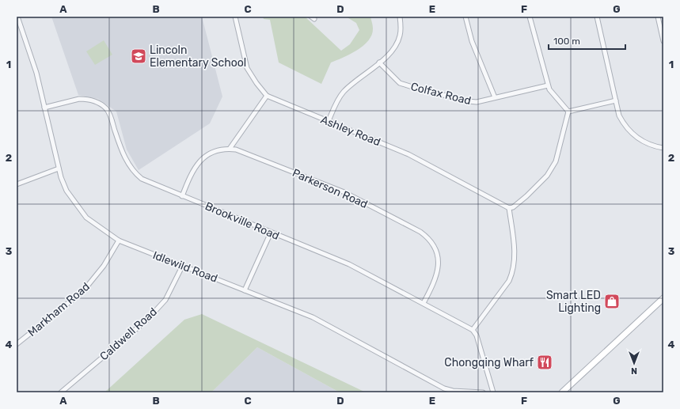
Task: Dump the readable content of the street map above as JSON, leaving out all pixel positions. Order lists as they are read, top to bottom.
{
  "streets": {
    "street": [
      "Colfax Road",
      "Ashley Road",
      "Parkerson Road",
      "Brookville Road",
      "Idlewild Road",
      "Markham Road",
      "Caldwell Road"
    ]
  },
  "crossings": [
    ["Parkerson Road", "Brookville Road"],
    ["Brookville Road", "Idlewild Road"],
    ["Idlewild Road", "Markham Road"],
    ["Idlewild Road", "Caldwell Road"]
  ],
  "places": {
    "school or university": ["Lincoln Elementary School"],
    "shop": ["Smart LED Lighting"],
    "restaurant": ["Chongqing Wharf"]
  },
  "scale_bar": "100 m",
  "north": "bottom",
  "grid": {
    "columns": [
      "A",
      "B",
      "C",
      "D",
      "E",
      "F",
      "G"
    ],
    "rows": [
      "1",
      "2",
      "3",
      "4"
    ]
  }
}
